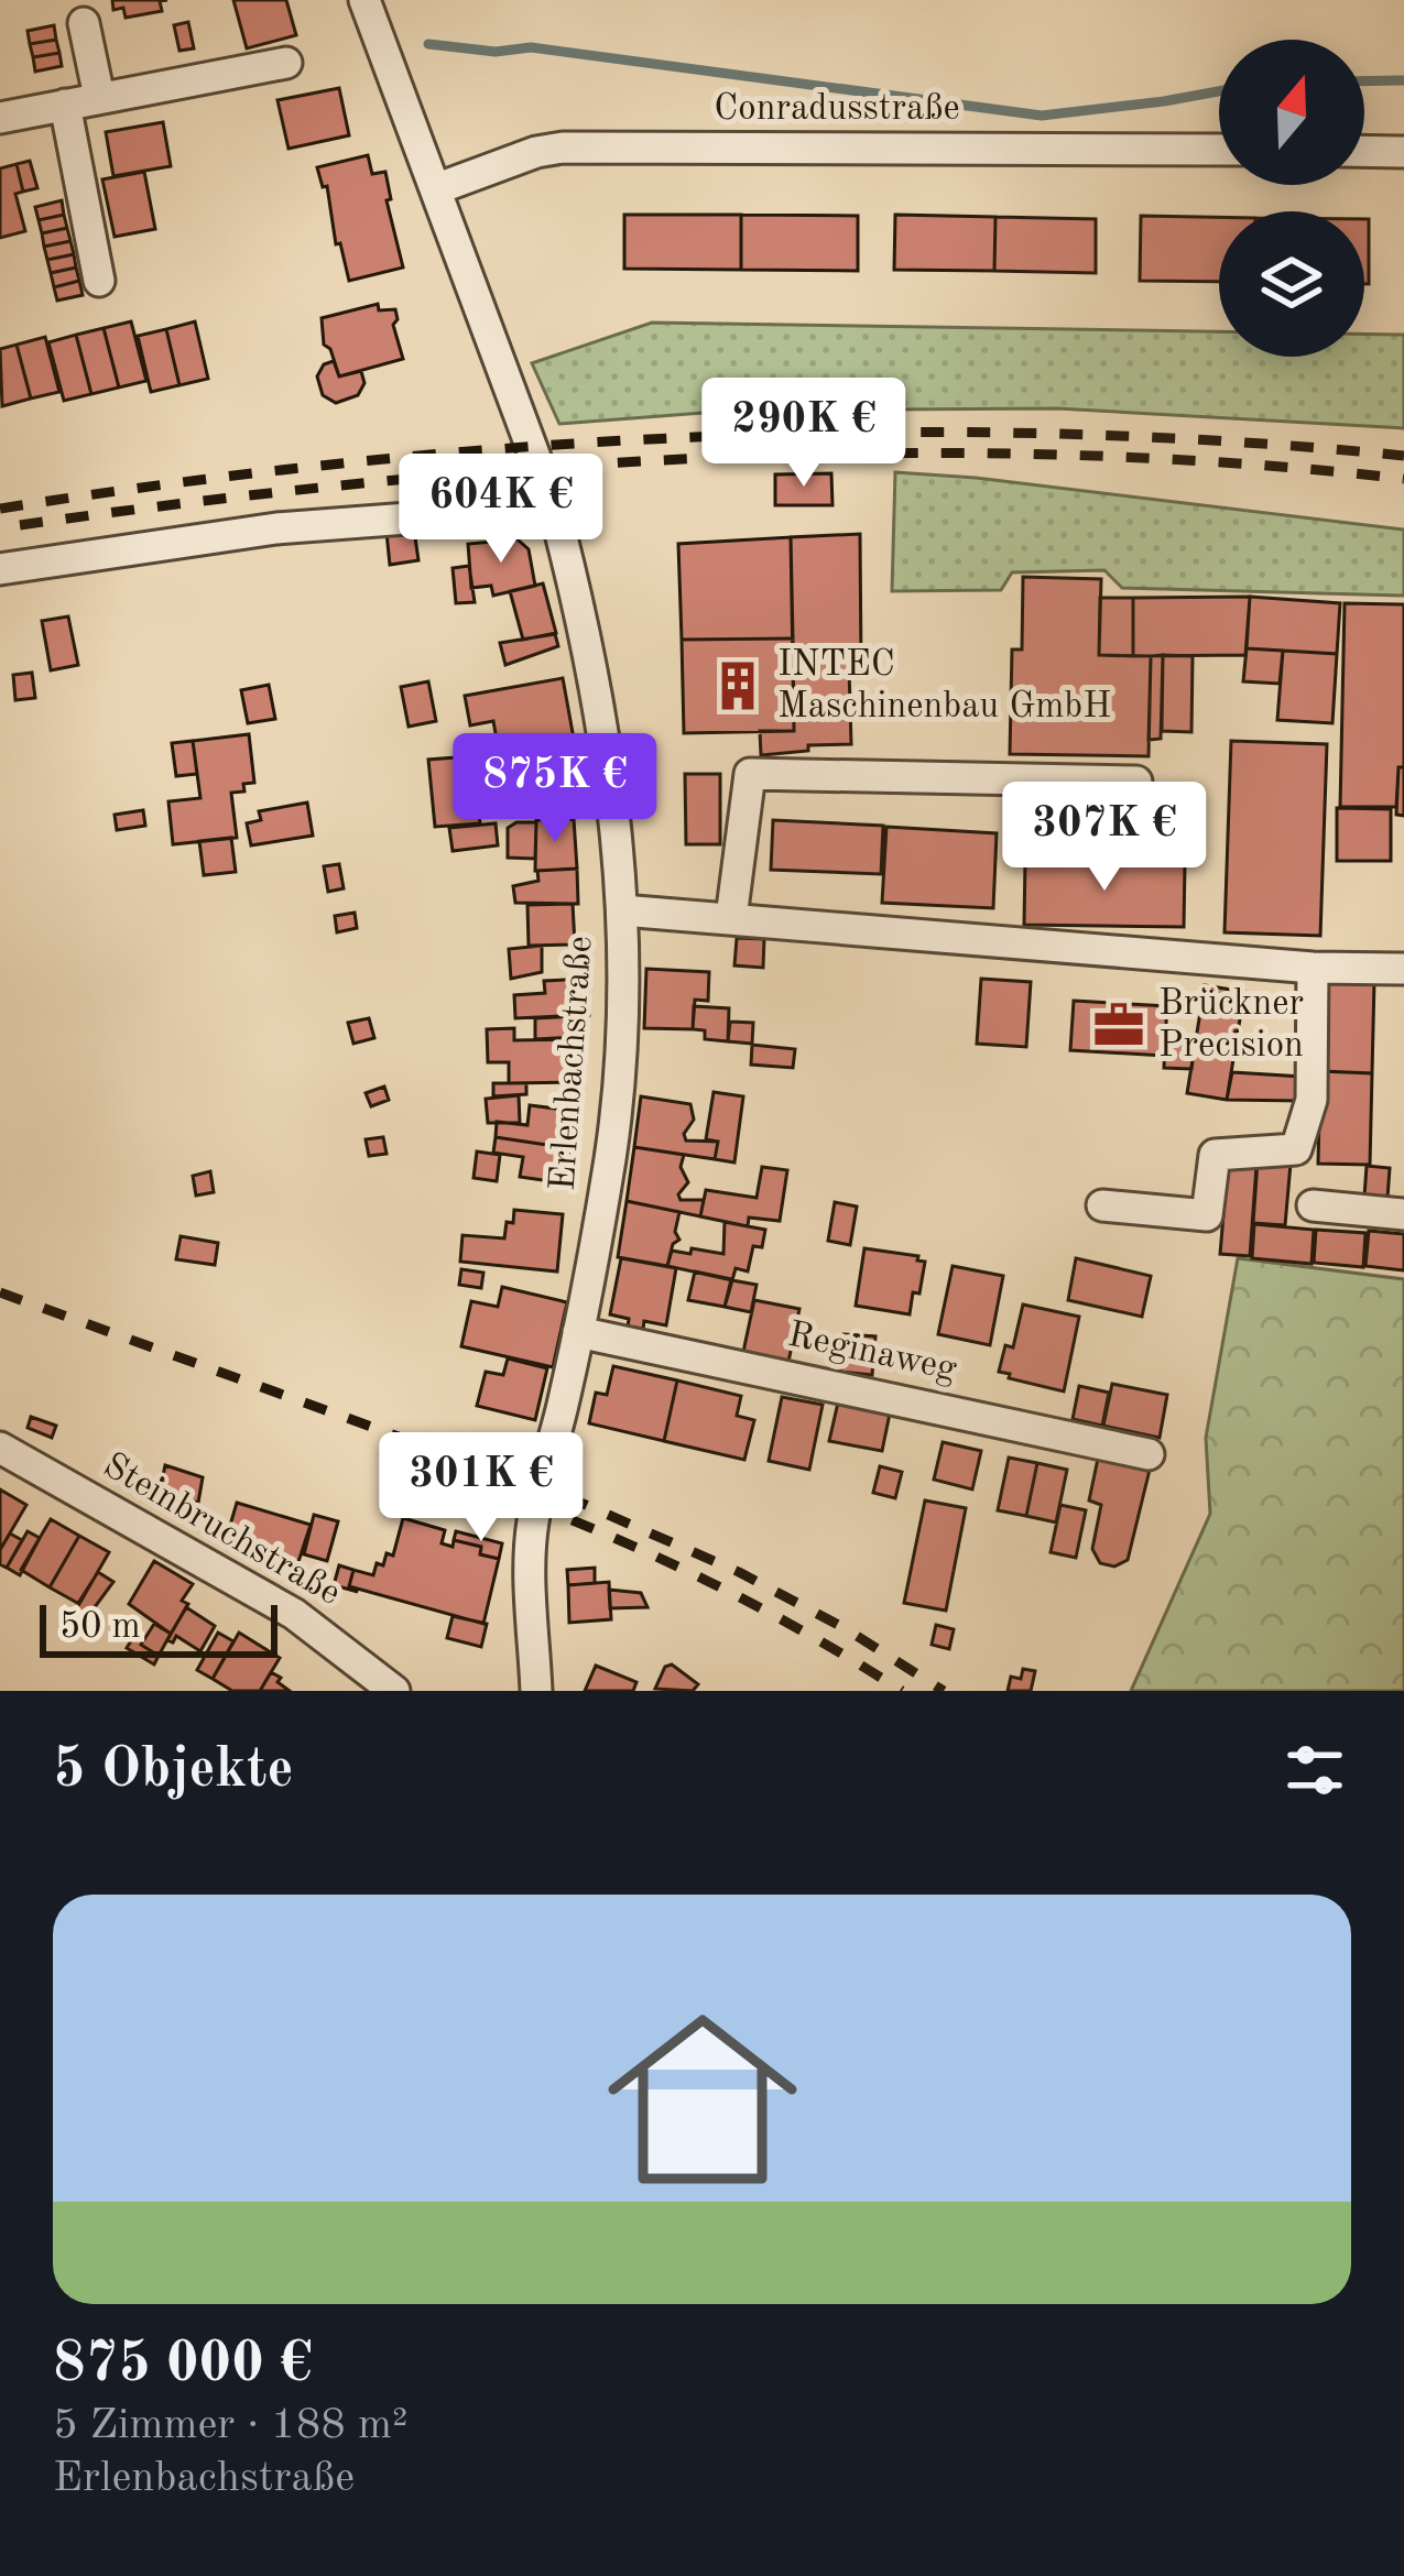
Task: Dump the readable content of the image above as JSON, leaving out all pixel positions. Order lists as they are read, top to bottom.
{
  "streets": {
    "street": [
      "Conradusstraße",
      "Erlenbachstraße",
      "Reginaweg",
      "Steinbruchstraße"
    ]
  },
  "crossings": [
    ["Conradusstraße", "Erlenbachstraße"],
    ["Erlenbachstraße", "Reginaweg"]
  ],
  "places": {
    "building": ["INTEC Maschinenbau GmbH"],
    "office": ["Brückner Precision"]
  },
  "scale_bar": "50 m",
  "north": "top",
  "page": {
    "price": [
      "290K €",
      "604K €",
      "875K €",
      "307K €",
      "301K €"
    ],
    "scale": "50 m",
    "heading": "5 Objekte",
    "list": [
      {
        "name": "875 000 €",
        "note": "5 Zimmer · 188 m² · Erlenbachstraße"
      }
    ]
  }
}
